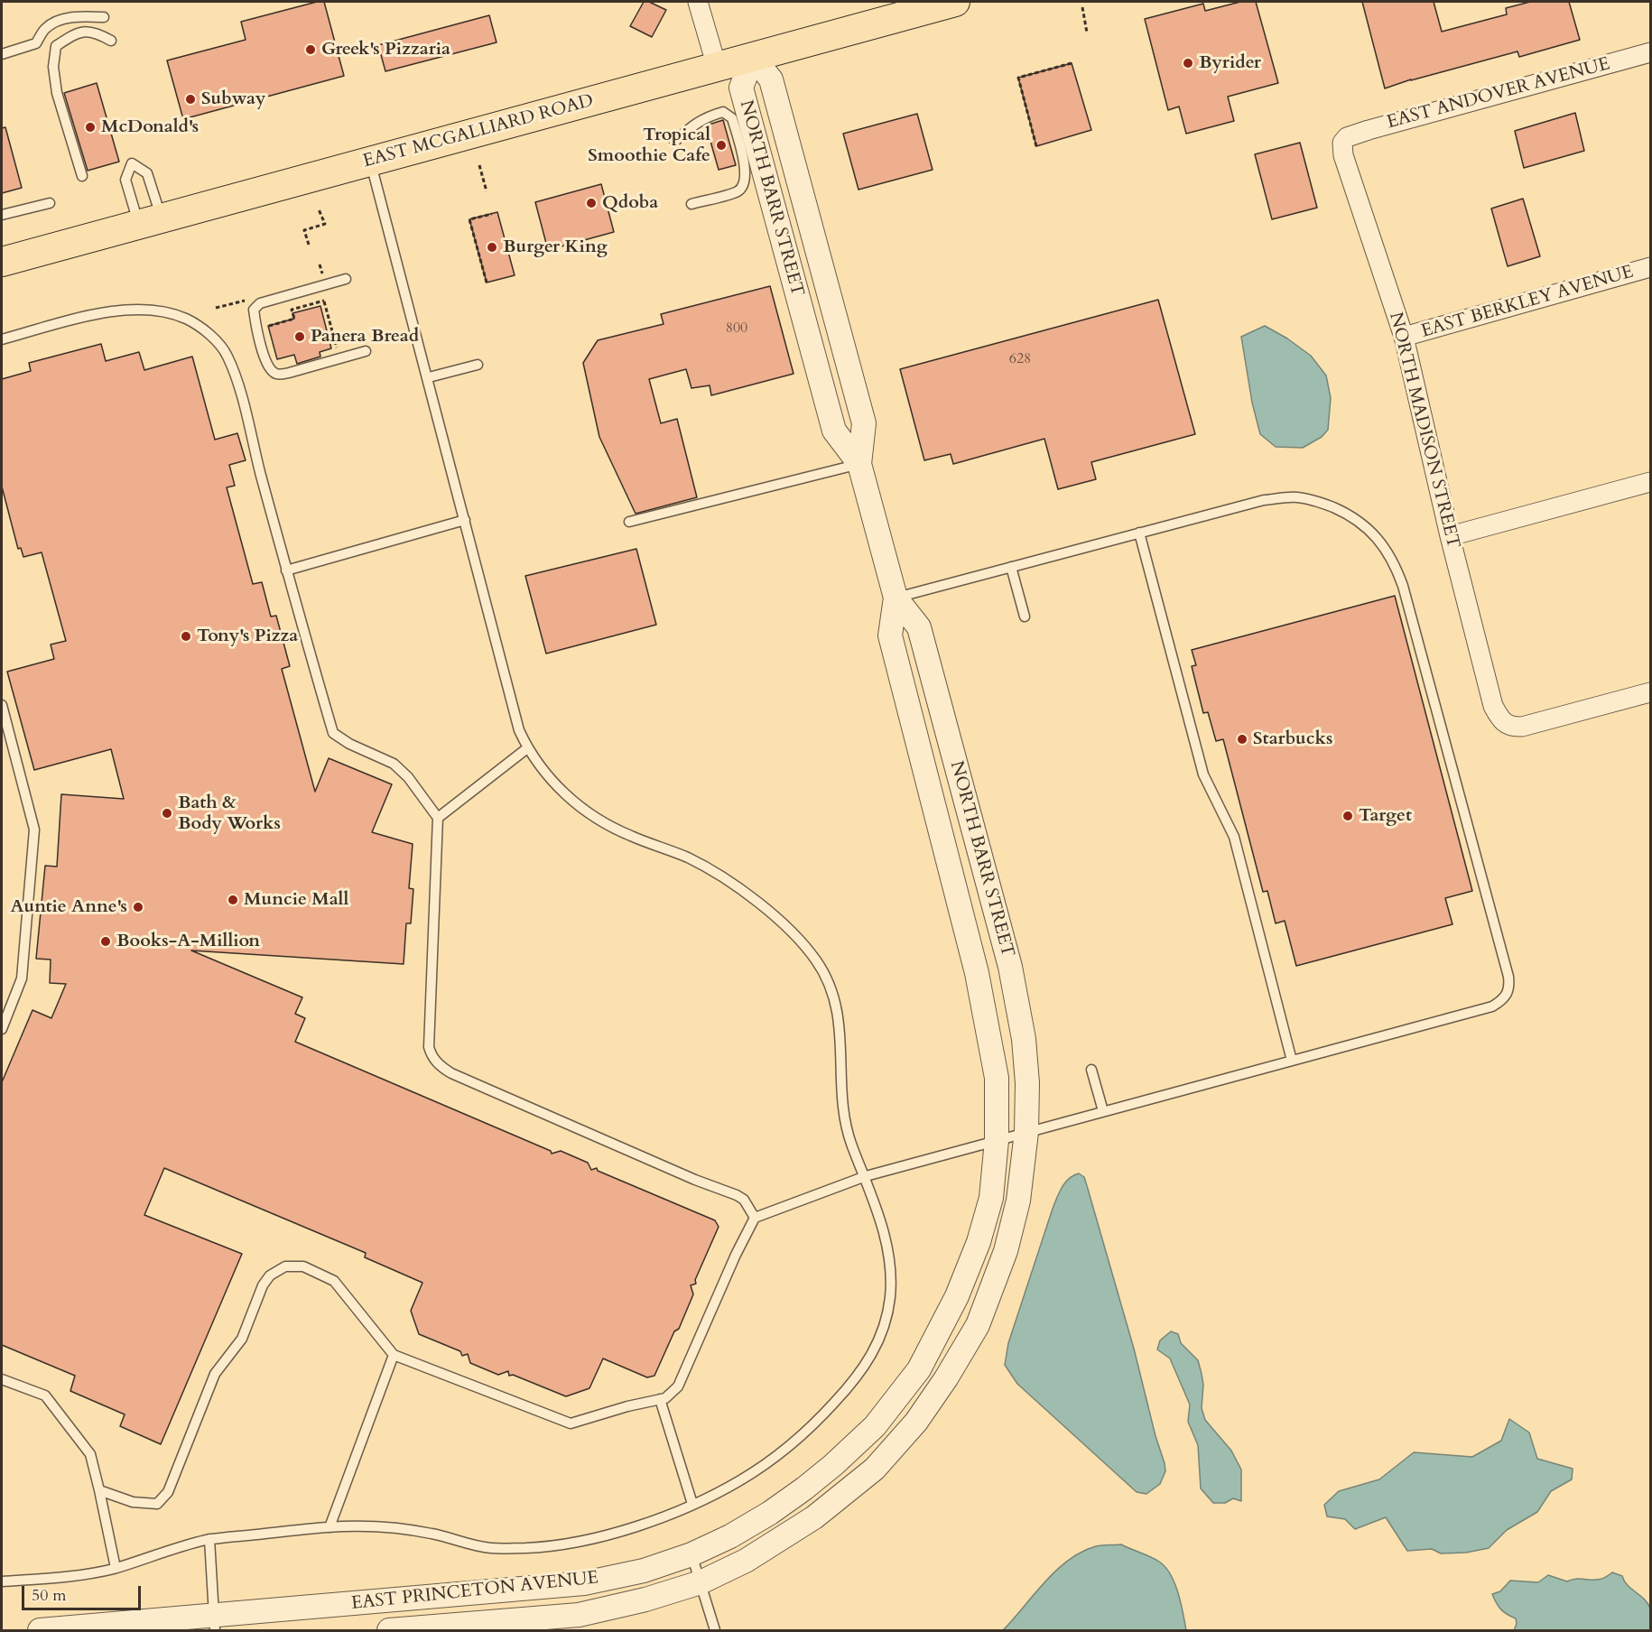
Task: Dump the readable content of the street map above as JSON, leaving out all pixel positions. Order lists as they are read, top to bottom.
{
  "streets": {
    "main road": ["EAST MCGALLIARD ROAD"],
    "street": [
      "EAST ANDOVER AVENUE",
      "NORTH BARR STREET",
      "EAST BERKLEY AVENUE",
      "NORTH MADISON STREET",
      "EAST PRINCETON AVENUE"
    ]
  },
  "crossings": [
    ["EAST ANDOVER AVENUE", "NORTH MADISON STREET"],
    ["EAST MCGALLIARD ROAD", "NORTH BARR STREET"],
    ["NORTH BARR STREET", "EAST PRINCETON AVENUE"],
    ["EAST BERKLEY AVENUE", "NORTH MADISON STREET"]
  ],
  "places": [
    "Greek's Pizzaria",
    "Byrider",
    "Subway",
    "McDonald's",
    "Tropical Smoothie Cafe",
    "Qdoba",
    "Burger King",
    "Panera Bread",
    "Tony's Pizza",
    "Starbucks",
    "Bath & Body Works",
    "Target",
    "Muncie Mall",
    "Auntie Anne's",
    "Books-A-Million"
  ],
  "house_numbers": ["800", "628"],
  "scale_bar": "50 m"
}
